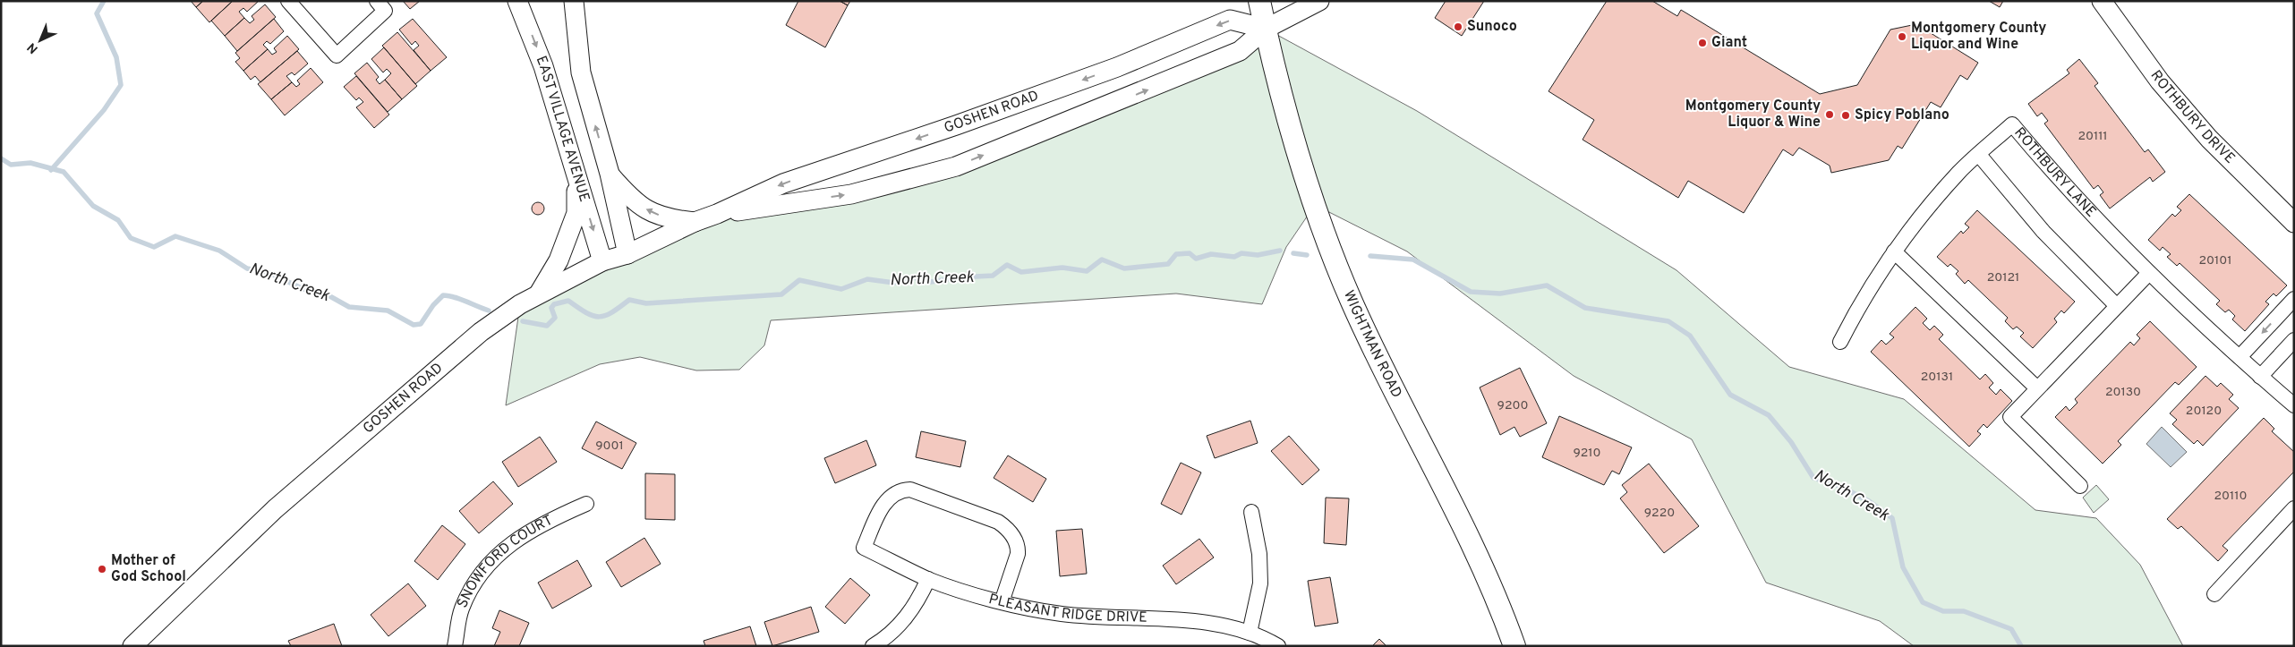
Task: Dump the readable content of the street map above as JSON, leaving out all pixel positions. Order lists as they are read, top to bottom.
{
  "streets": {
    "main road": ["WIGHTMAN ROAD"],
    "street": [
      "GOSHEN ROAD",
      "ROTHBURY DRIVE",
      "EAST VILLAGE AVENUE",
      "ROTHBURY LANE",
      "SNOWFORD COURT",
      "PLEASANT RIDGE DRIVE"
    ]
  },
  "crossings": [
    ["GOSHEN ROAD", "EAST VILLAGE AVENUE"],
    ["GOSHEN ROAD", "WIGHTMAN ROAD"]
  ],
  "water": ["North Creek"],
  "places": [
    "Sunoco",
    "Montgomery County Liquor and Wine",
    "Giant",
    "Montgomery County Liquor & Wine",
    "Spicy Poblano",
    "Mother of God School"
  ],
  "house_numbers": [
    "20111",
    "20101",
    "20121",
    "20131",
    "20130",
    "9200",
    "20120",
    "9001",
    "9210",
    "20110",
    "9220"
  ],
  "north": "bottom left"
}
